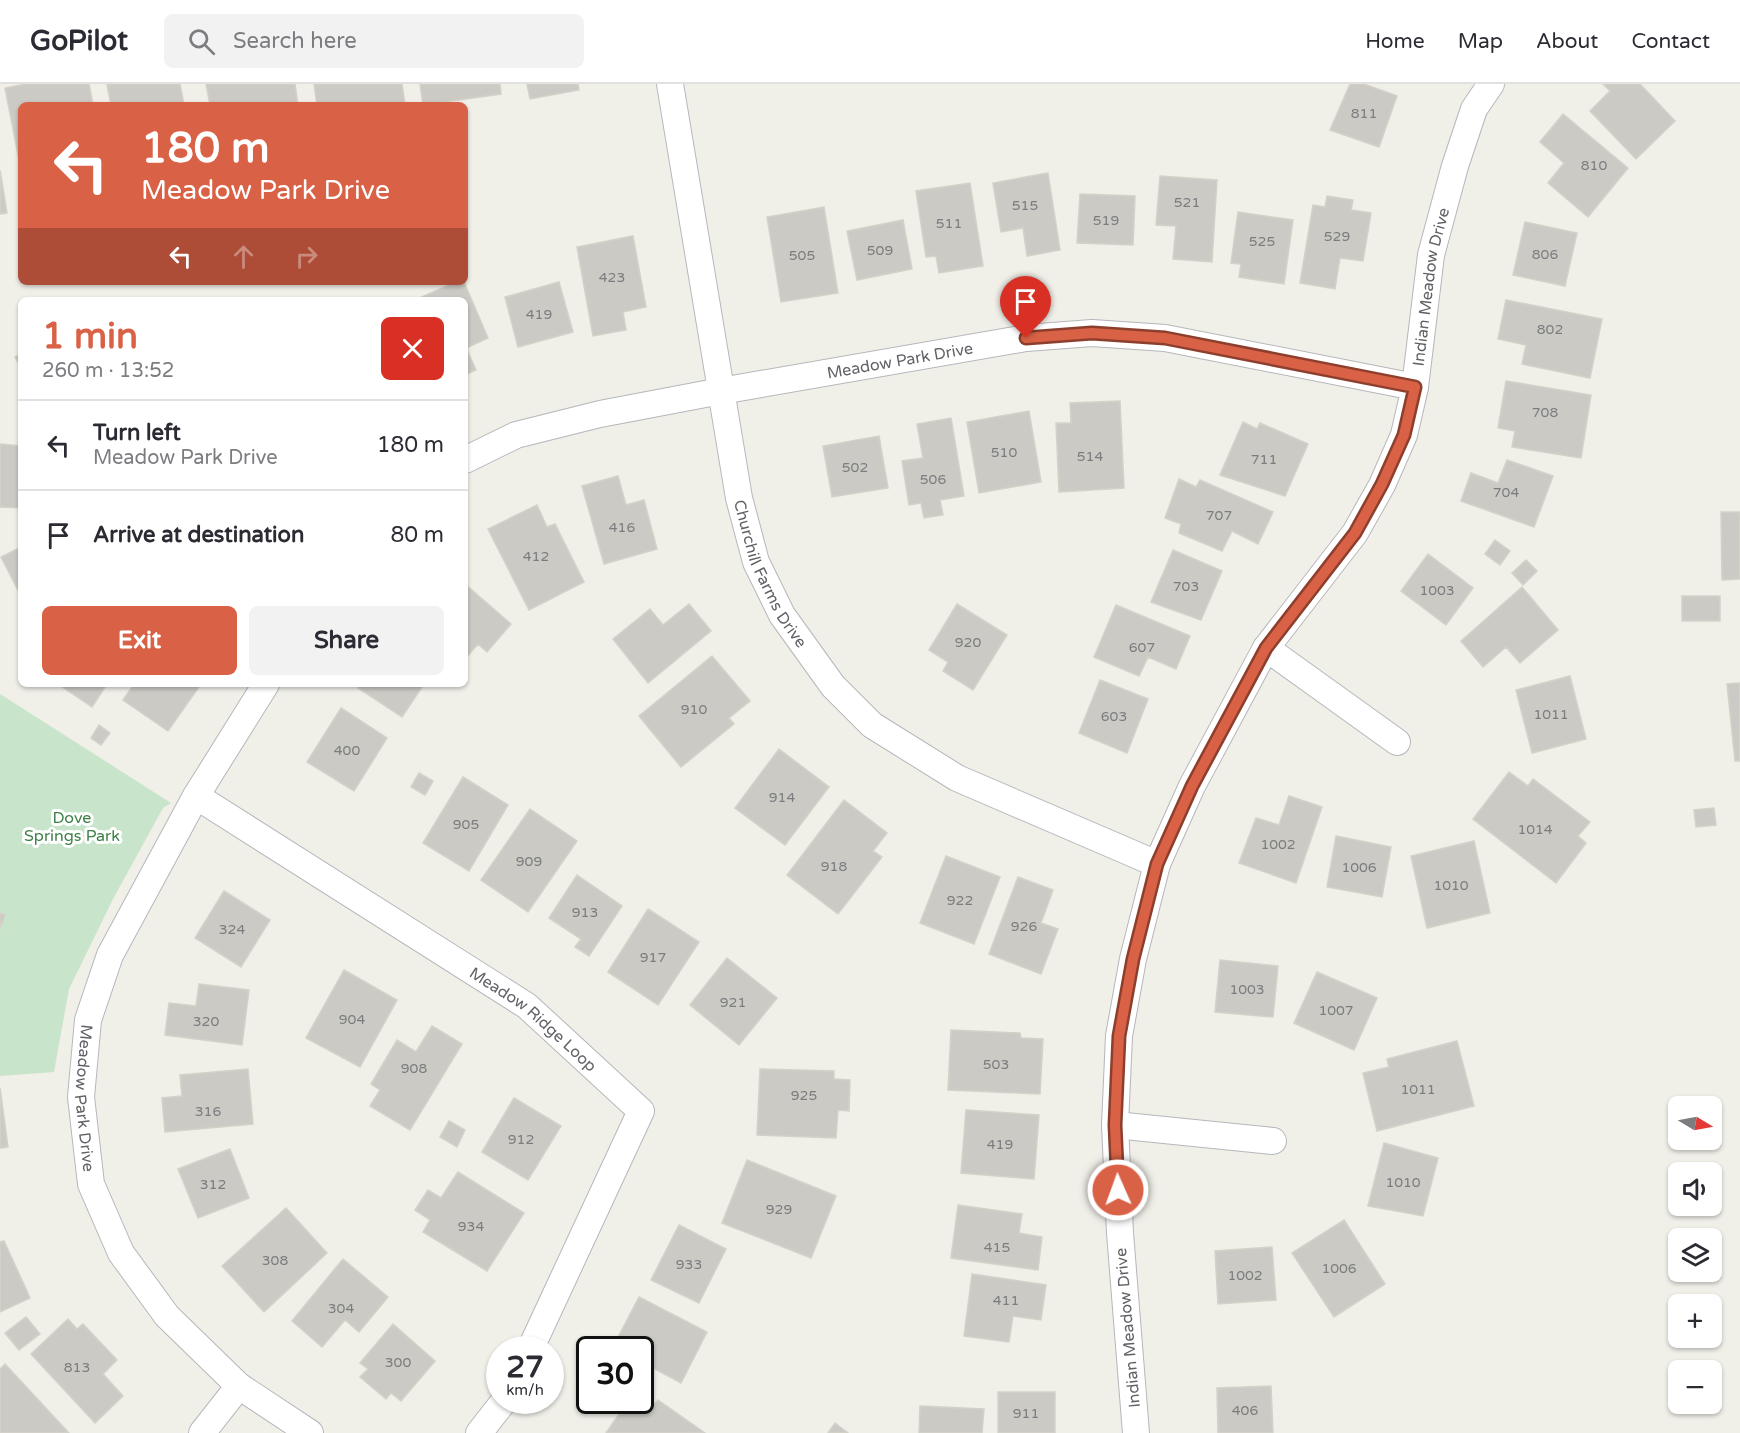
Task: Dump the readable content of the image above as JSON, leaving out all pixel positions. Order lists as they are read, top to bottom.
{
  "streets": {
    "street": [
      "Indian Meadow Drive",
      "Meadow Park Drive",
      "Churchill Farms Drive",
      "Meadow Ridge Loop"
    ]
  },
  "crossings": [
    ["Indian Meadow Drive", "Meadow Park Drive"],
    ["Indian Meadow Drive", "Churchill Farms Drive"],
    ["Meadow Park Drive", "Churchill Farms Drive"],
    ["Meadow Park Drive", "Meadow Ridge Loop"]
  ],
  "parks": ["Dove Springs Park"],
  "house_numbers": [
    "811",
    "810",
    "521",
    "515",
    "519",
    "511",
    "529",
    "525",
    "509",
    "806",
    "505",
    "423",
    "419",
    "802",
    "708",
    "510",
    "514",
    "711",
    "502",
    "506",
    "704",
    "707",
    "416",
    "412",
    "703",
    "1003",
    "920",
    "607",
    "910",
    "1011",
    "603",
    "400",
    "914",
    "905",
    "1014",
    "1002",
    "909",
    "918",
    "1006",
    "1010",
    "922",
    "913",
    "926",
    "324",
    "917",
    "1003",
    "921",
    "1007",
    "904",
    "320",
    "503",
    "908",
    "1011",
    "925",
    "316",
    "912",
    "419",
    "1010",
    "312",
    "929",
    "934",
    "415",
    "308",
    "933",
    "1006",
    "1002",
    "411",
    "304",
    "300",
    "813",
    "406",
    "911"
  ],
  "north": "right",
  "page": {
    "header": "GoPilot",
    "search": "Search here",
    "nav": [
      "Home",
      "Map",
      "About",
      "Contact"
    ],
    "turn": ["180 m", "Meadow Park Drive"],
    "heading": ["1 min", "260 m · 13:52"],
    "list": [
      {
        "name": "Turn left",
        "note": "Meadow Park Drive",
        "value": "180 m"
      },
      {
        "name": "Arrive at destination",
        "value": "80 m"
      }
    ],
    "buttons": ["Exit", "Share"],
    "map_buttons": ["+", "−"],
    "speed": "27 km/h",
    "limit": "30"
  }
}
